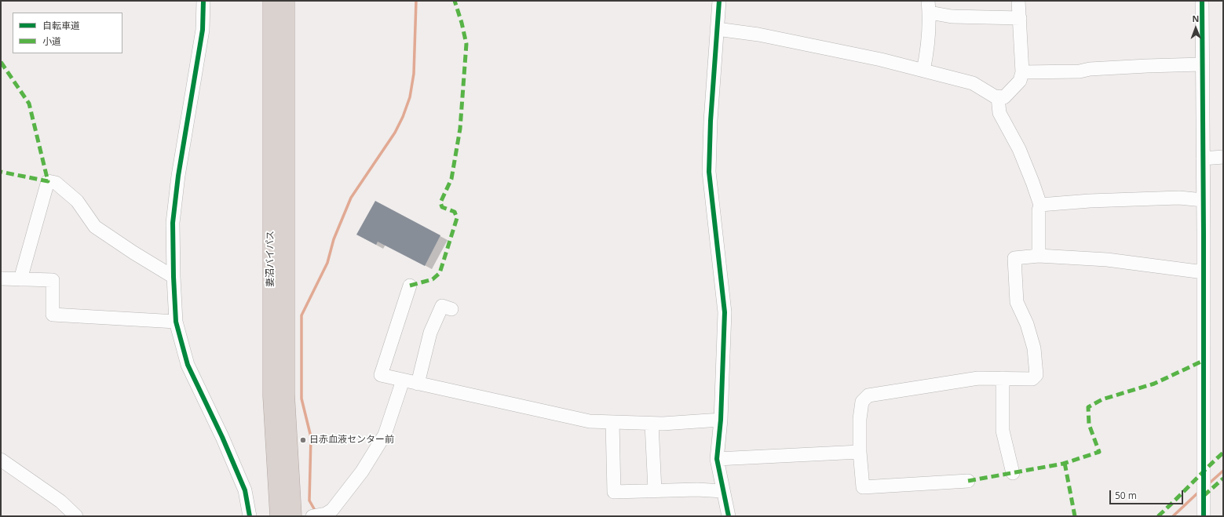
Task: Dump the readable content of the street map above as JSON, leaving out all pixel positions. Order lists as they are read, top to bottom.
{
  "streets": {
    "highway": ["妻沼バイパス"]
  },
  "places": ["日赤血液センター前"],
  "legend": ["自転車道", "小道"],
  "scale_bar": "50 m",
  "north": "top"
}
